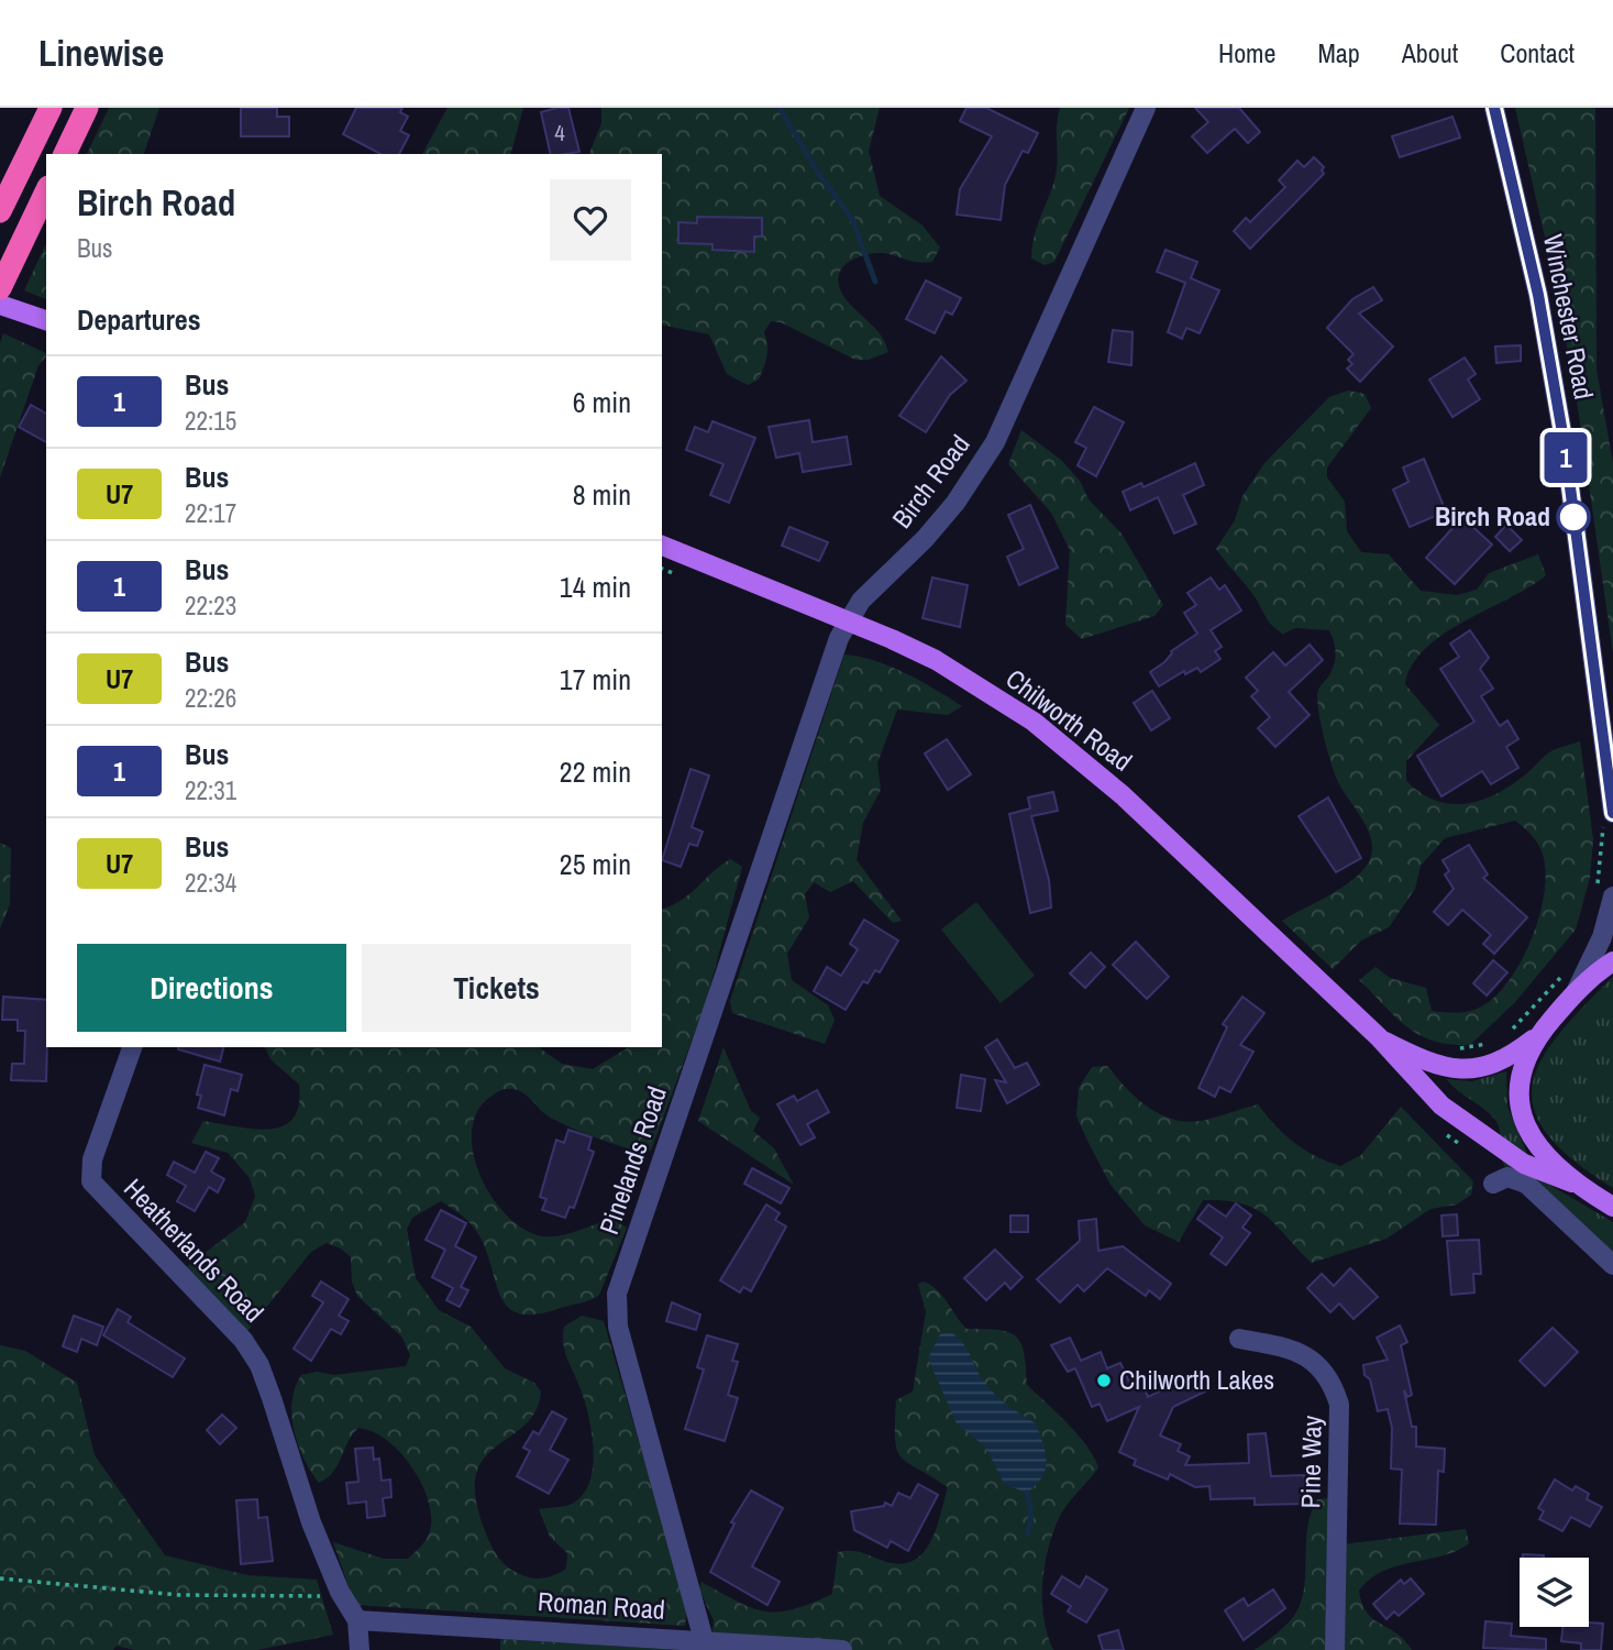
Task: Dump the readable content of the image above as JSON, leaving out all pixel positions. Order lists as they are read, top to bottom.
{
  "streets": {
    "main road": ["Chilworth Road"],
    "street": [
      "Winchester Road",
      "Birch Road",
      "Pinelands Road",
      "Heatherlands Road",
      "Pine Way",
      "Roman Road"
    ]
  },
  "crossings": [
    ["Birch Road", "Chilworth Road"],
    ["Birch Road", "Pinelands Road"],
    ["Chilworth Road", "Pinelands Road"],
    ["Pinelands Road", "Roman Road"],
    ["Heatherlands Road", "Roman Road"]
  ],
  "places": ["Birch Road", "Chilworth Lakes"],
  "lines": ["bus line 1"],
  "house_numbers": ["4"],
  "page": {
    "header": "Linewise",
    "nav": [
      "Home",
      "Map",
      "About",
      "Contact"
    ],
    "on_map": "1",
    "heading": [
      ["Birch Road", "Bus"],
      "Departures"
    ],
    "list": [
      {
        "mark": "1",
        "name": "Bus",
        "note": "22:15",
        "value": "6 min"
      },
      {
        "mark": "U7",
        "name": "Bus",
        "note": "22:17",
        "value": "8 min"
      },
      {
        "mark": "1",
        "name": "Bus",
        "note": "22:23",
        "value": "14 min"
      },
      {
        "mark": "U7",
        "name": "Bus",
        "note": "22:26",
        "value": "17 min"
      },
      {
        "mark": "1",
        "name": "Bus",
        "note": "22:31",
        "value": "22 min"
      },
      {
        "mark": "U7",
        "name": "Bus",
        "note": "22:34",
        "value": "25 min"
      }
    ],
    "buttons": ["Directions", "Tickets"]
  }
}
